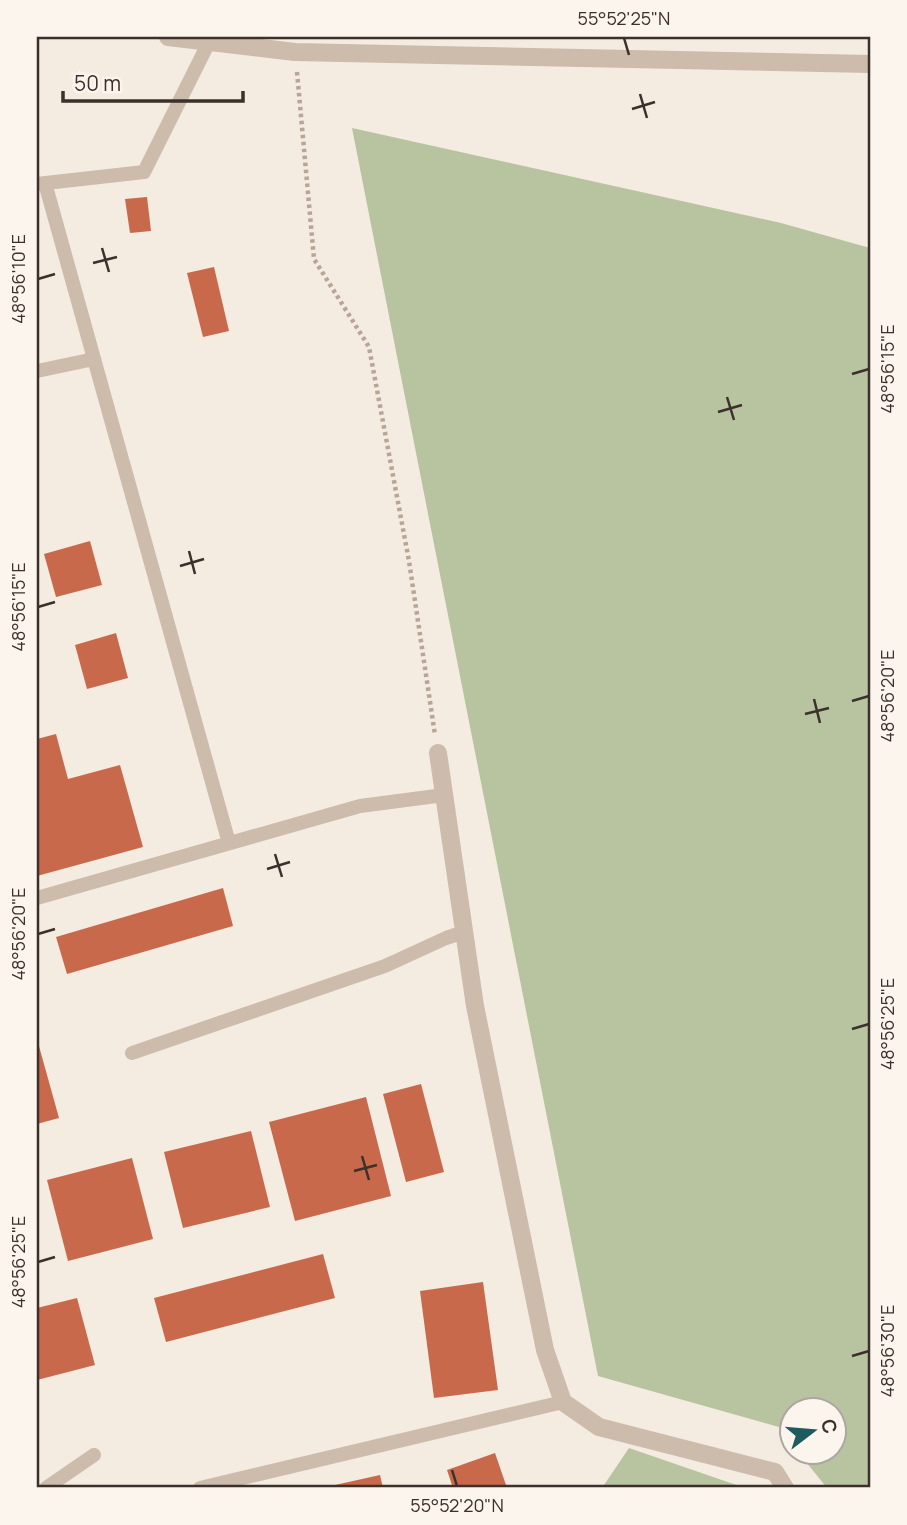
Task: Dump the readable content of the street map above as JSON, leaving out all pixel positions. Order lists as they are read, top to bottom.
{
  "scale_bar": "50 m",
  "north": "right",
  "coordinates": [
    "55°52'25\"N",
    "48°56'10\"E",
    "48°56'15\"E",
    "48°56'20\"E",
    "48°56'25\"E",
    "48°56'30\"E",
    "55°52'20\"N"
  ]
}
